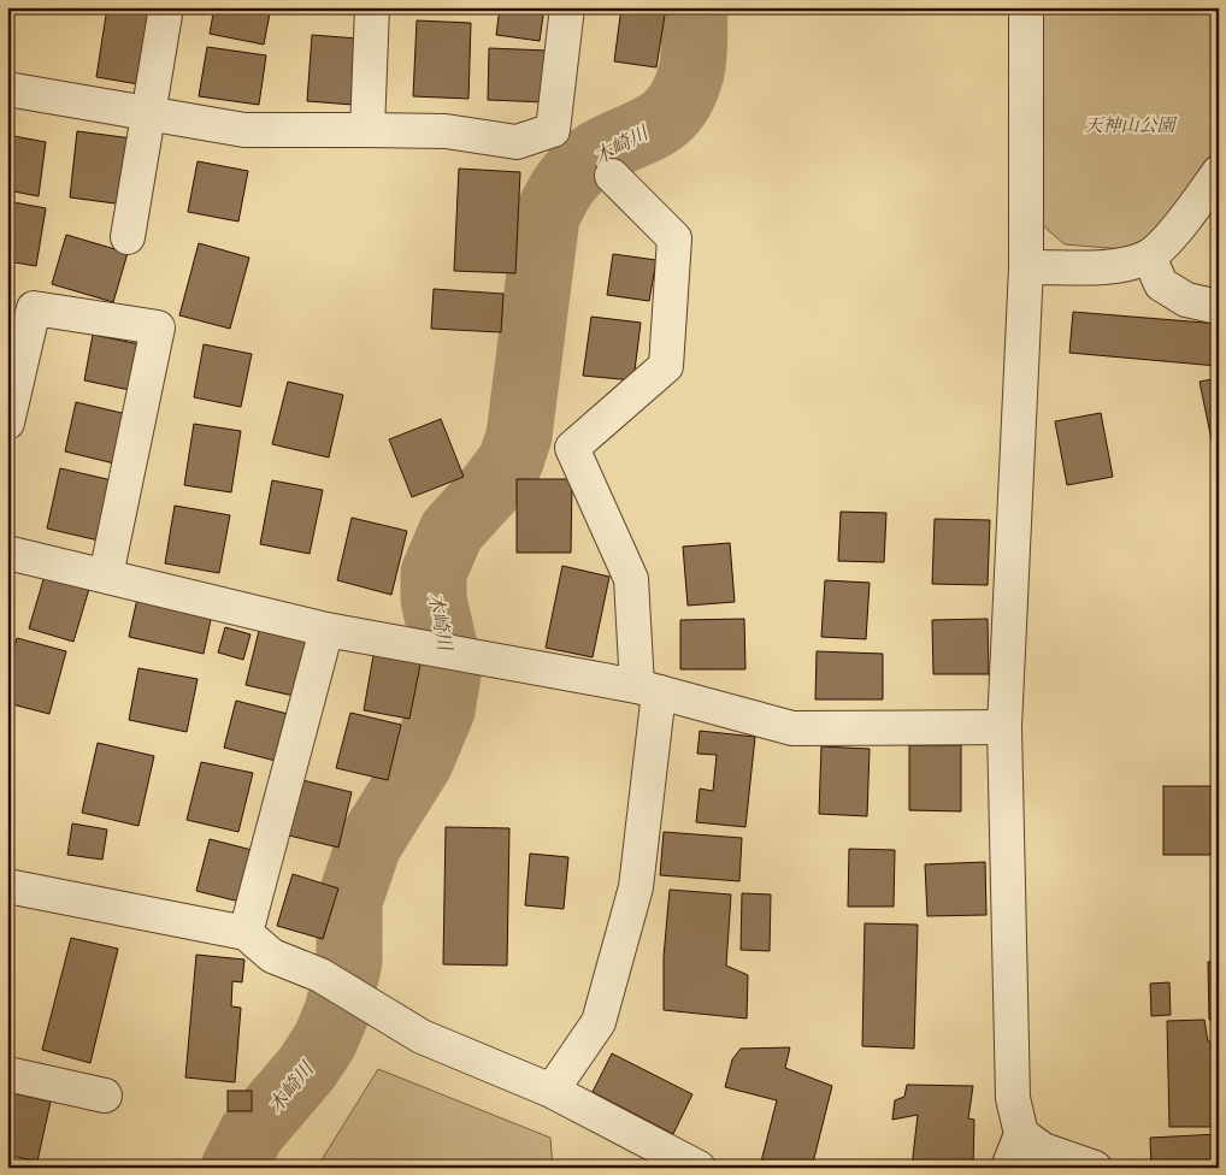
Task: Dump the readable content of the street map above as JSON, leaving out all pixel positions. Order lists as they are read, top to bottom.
{
  "water": ["木崎川"],
  "parks": ["天神山公園"]
}
